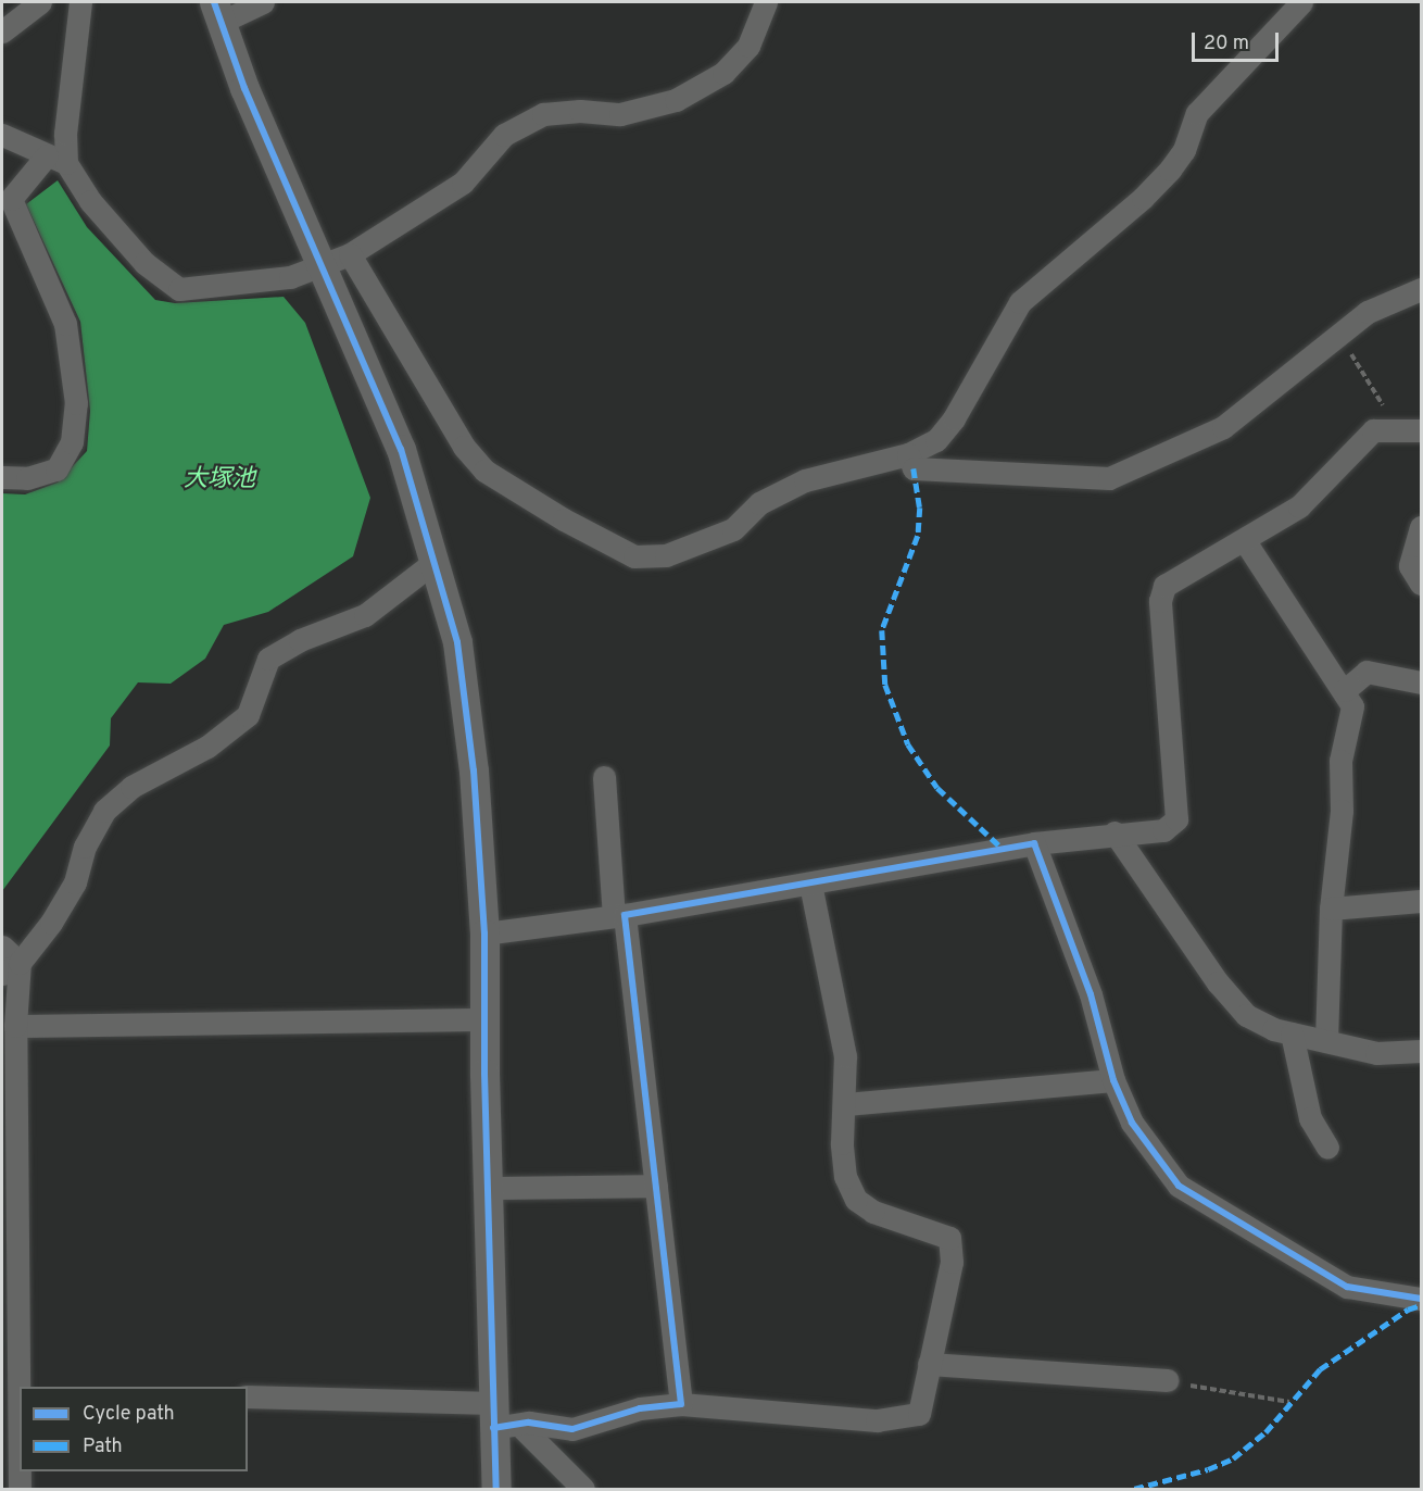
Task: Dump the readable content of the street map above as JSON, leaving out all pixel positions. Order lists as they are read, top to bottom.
{
  "water": ["大塚池"],
  "legend": ["Cycle path", "Path"],
  "scale_bar": "20 m"
}
